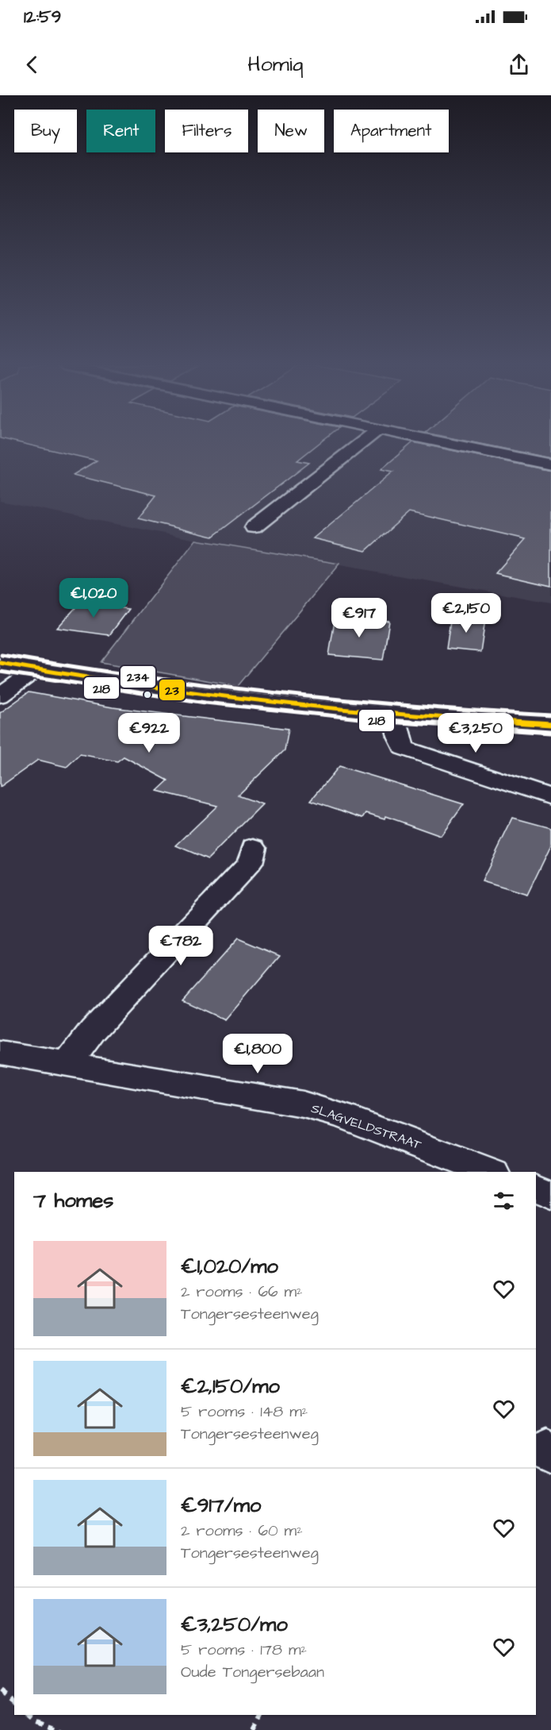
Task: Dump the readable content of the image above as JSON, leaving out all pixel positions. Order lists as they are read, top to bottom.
{
  "streets": {
    "street": ["SLAGVELDSTRAAT"]
  },
  "lines": ["transit line 234", "transit line 23", "transit line 218"],
  "page": {
    "status": "12:59",
    "header": "Homiq",
    "chip": [
      "Buy",
      "Rent",
      "Filters",
      "New",
      "Apartment"
    ],
    "price": [
      "€1,020",
      "€2,150",
      "€917",
      "€922",
      "€3,250",
      "€782",
      "€1,800"
    ],
    "heading": "7 homes",
    "list": [
      {
        "name": "€1,020/mo",
        "note": "2 rooms · 66 m² · Tongersesteenweg"
      },
      {
        "name": "€2,150/mo",
        "note": "5 rooms · 148 m² · Tongersesteenweg"
      },
      {
        "name": "€917/mo",
        "note": "2 rooms · 60 m² · Tongersesteenweg"
      },
      {
        "name": "€3,250/mo",
        "note": "5 rooms · 178 m² · Oude Tongersebaan"
      }
    ]
  }
}
